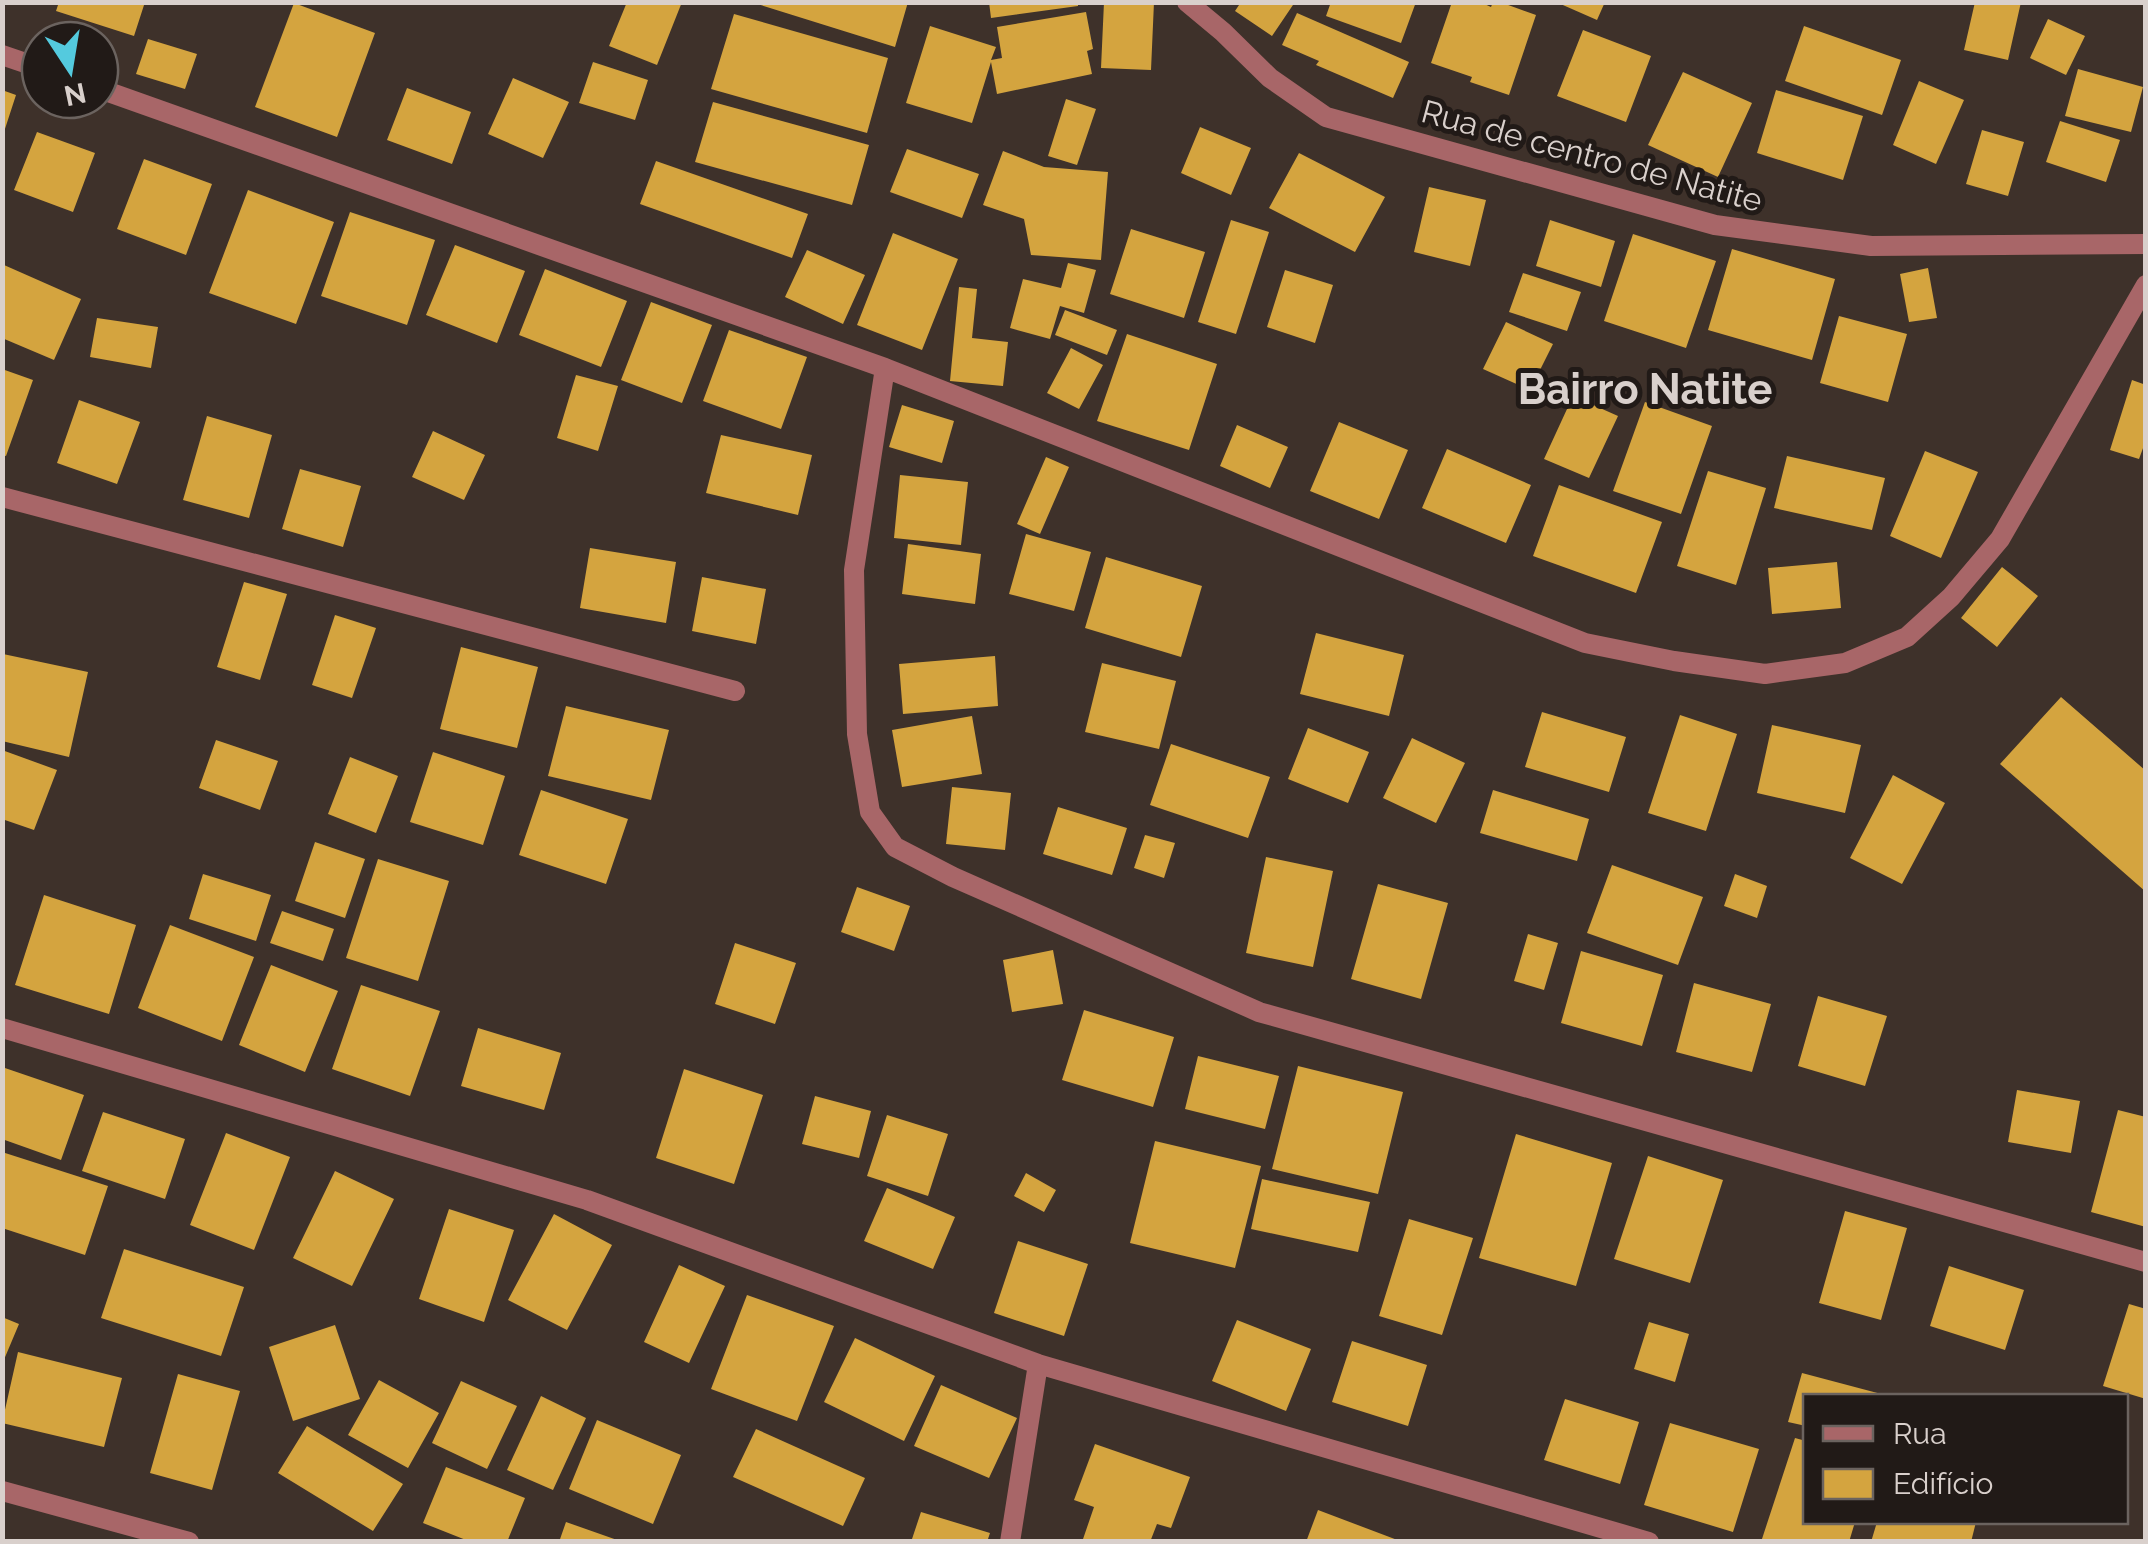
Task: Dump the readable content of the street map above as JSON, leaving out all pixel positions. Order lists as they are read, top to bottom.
{
  "streets": {
    "street": ["Rua de centro de Natite"]
  },
  "districts": ["Bairro Natite"],
  "legend": ["Rua", "Edifício"],
  "north": "bottom"
}
